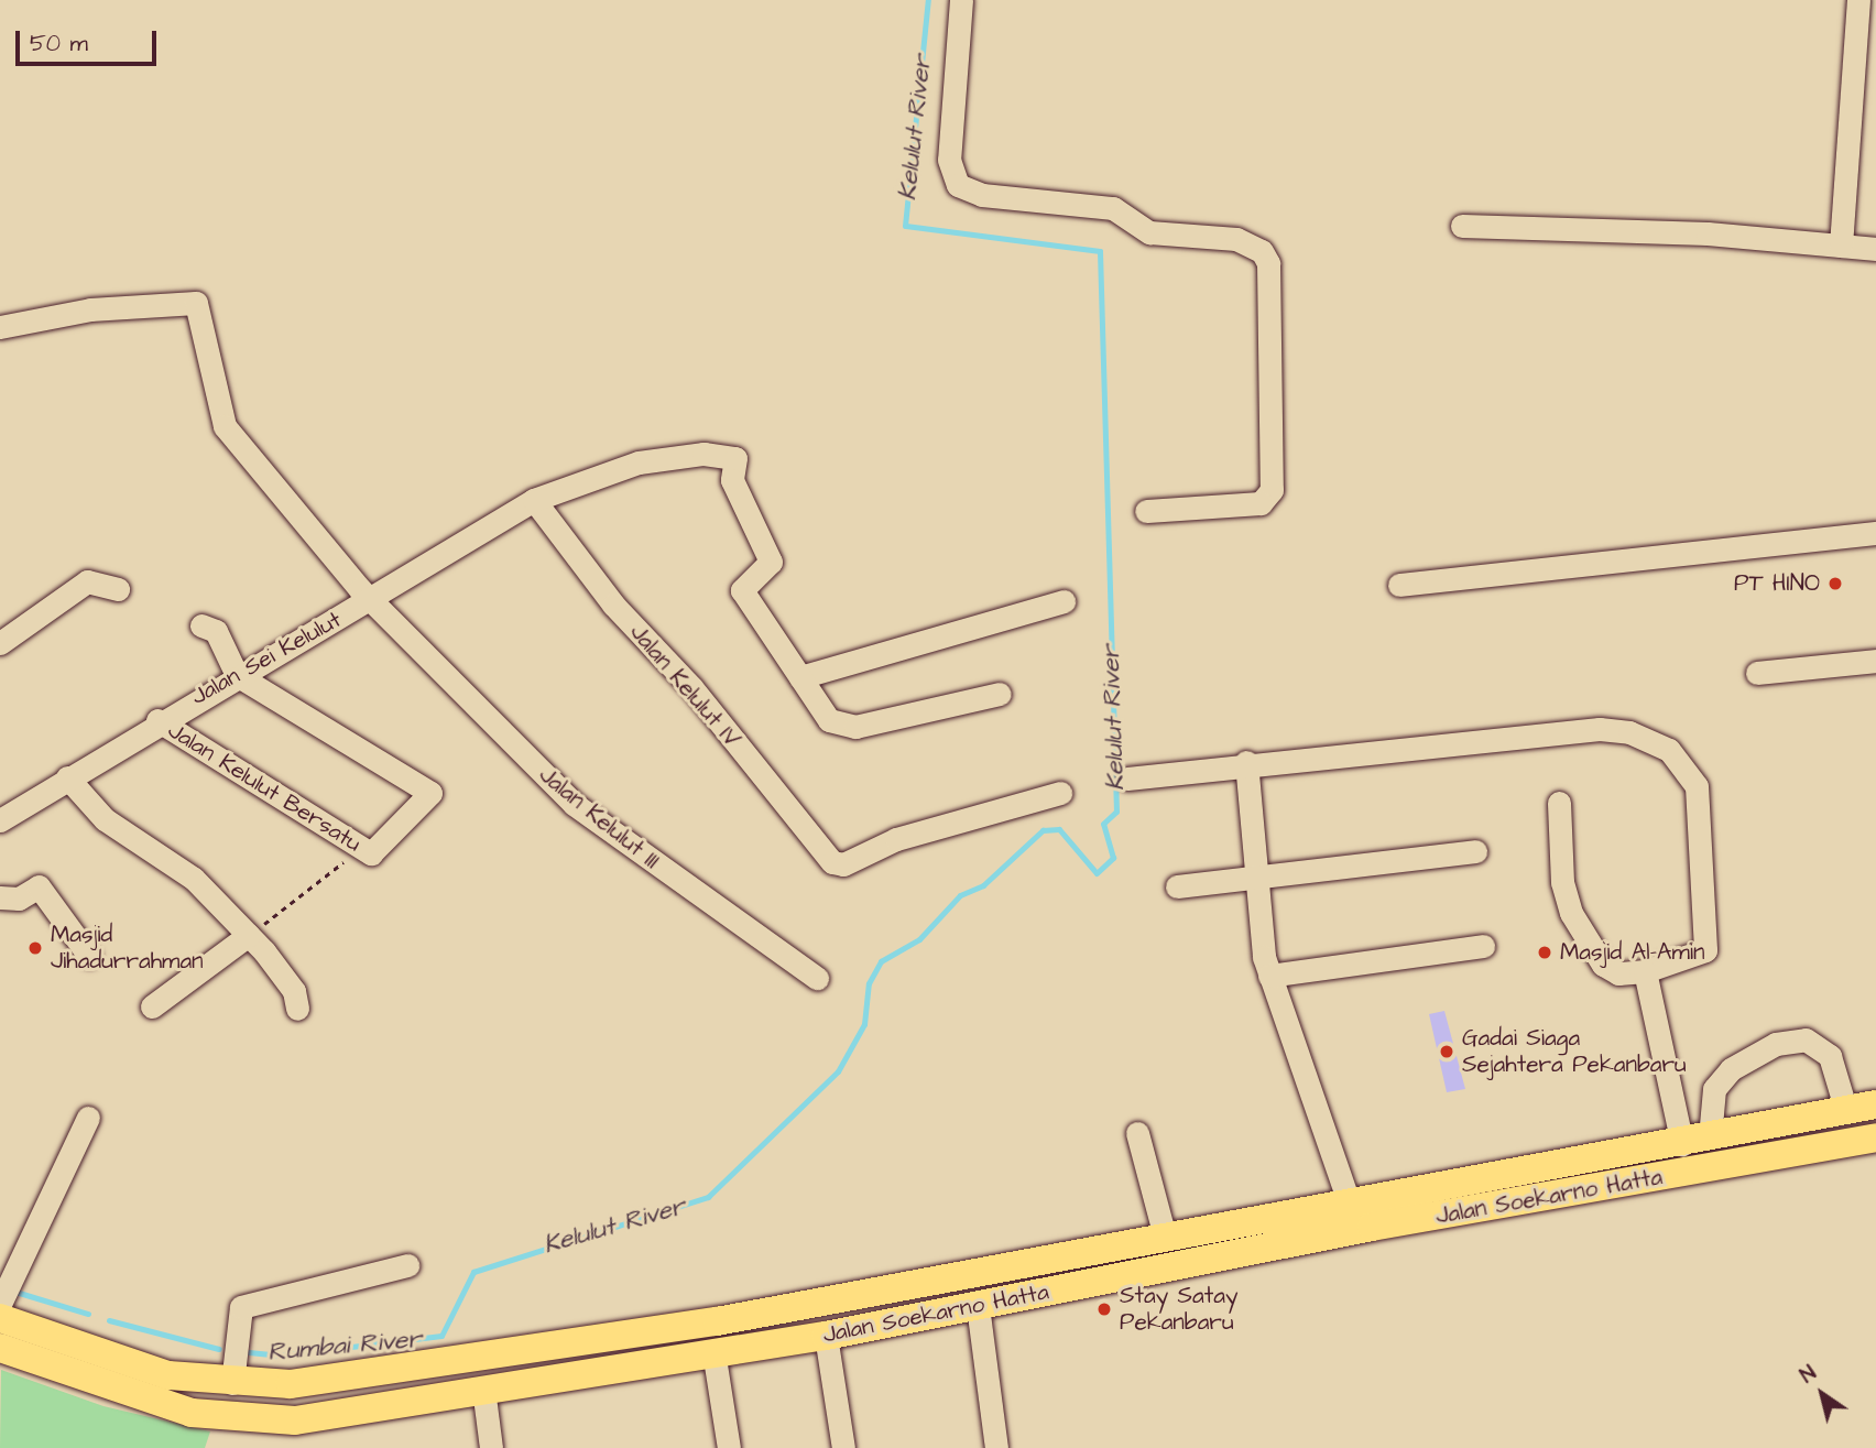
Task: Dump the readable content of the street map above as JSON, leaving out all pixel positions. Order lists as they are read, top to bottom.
{
  "streets": {
    "main road": ["Jalan Soekarno Hatta"],
    "street": [
      "Jalan Sei Kelulut",
      "Jalan Kelulut IV",
      "Jalan Kelulut Bersatu",
      "Jalan Kelulut III"
    ]
  },
  "crossings": [
    ["Jalan Sei Kelulut", "Jalan Kelulut IV"],
    ["Jalan Sei Kelulut", "Jalan Kelulut Bersatu"],
    ["Jalan Sei Kelulut", "Jalan Kelulut III"]
  ],
  "water": ["Kelulut River", "Rumbai River"],
  "places": [
    "PT HINO",
    "Masjid Jihadurrahman",
    "Masjid Al-Amin",
    "Gadai Siaga Sejahtera Pekanbaru",
    "Stay Satay Pekanbaru"
  ],
  "scale_bar": "50 m",
  "north": "top left"
}
